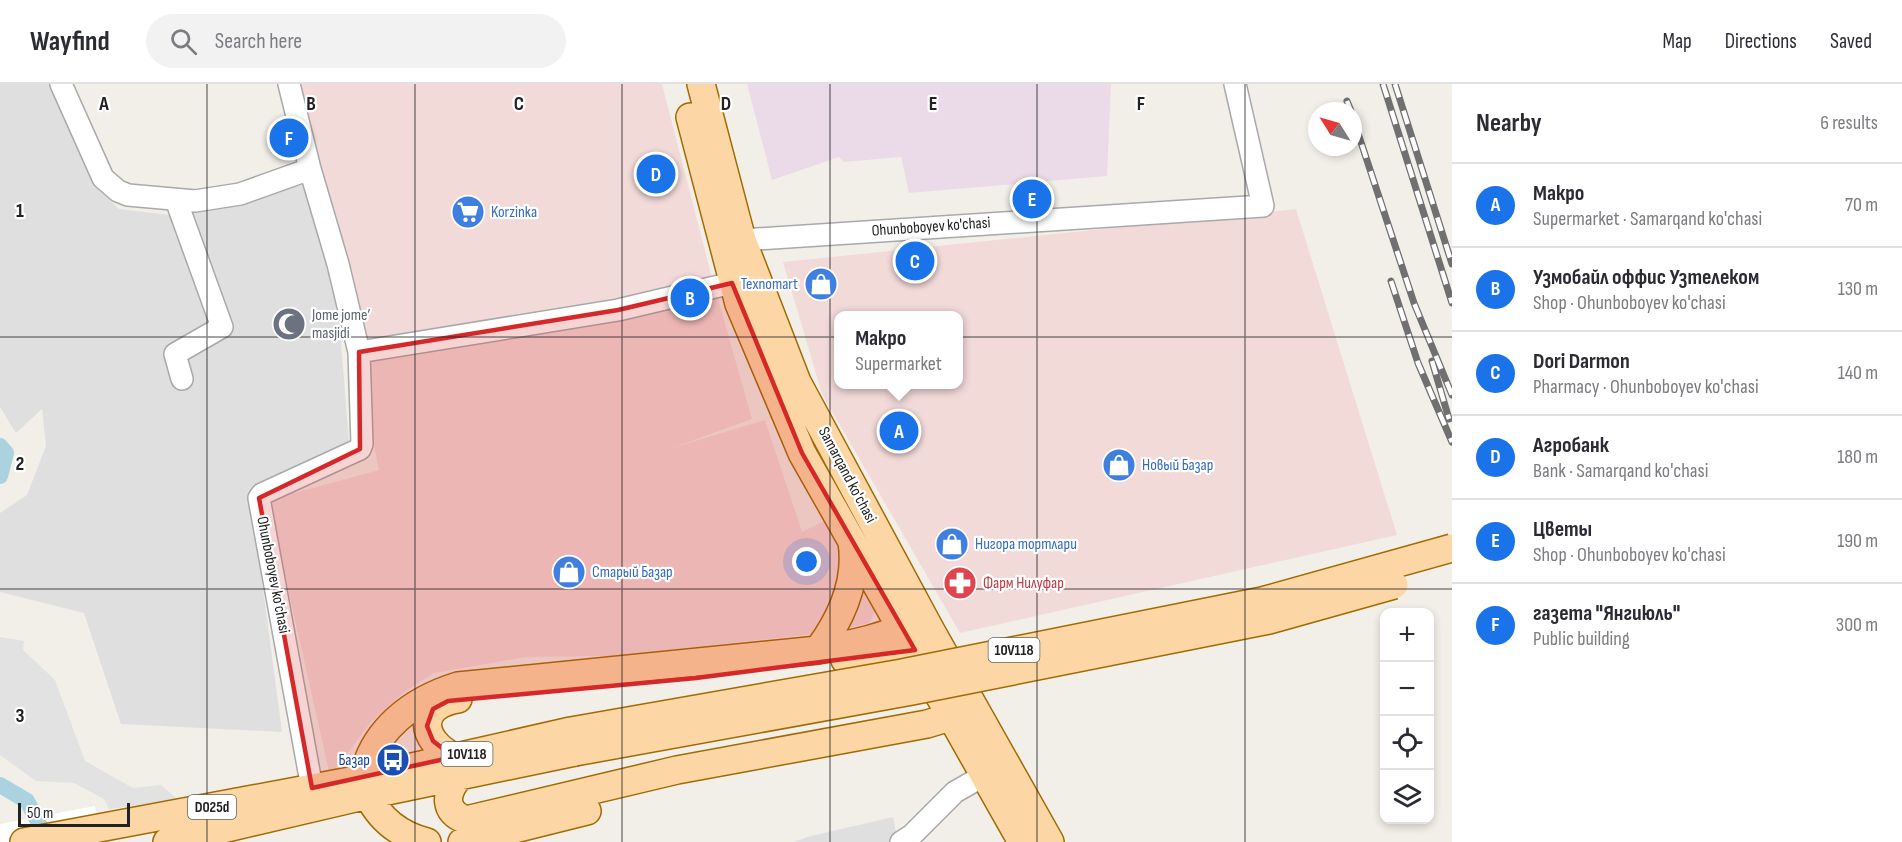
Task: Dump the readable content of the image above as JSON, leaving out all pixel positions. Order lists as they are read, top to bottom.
{
  "streets": {
    "main road": ["Samarqand ko'chasi", "10V118", "D025d"],
    "street": ["Ohunboboyev ko'chasi"]
  },
  "crossings": [
    ["Ohunboboyev ko'chasi", "Samarqand ko'chasi"],
    ["Ohunboboyev ko'chasi", "D025d"],
    ["10V118", "D025d"]
  ],
  "places": {
    "supermarket": ["Korzinka"],
    "shop": [
      "Texnomart",
      "Новый Базар",
      "Нигора тортлари",
      "Cтарый Базар"
    ],
    "mosque": ["Jome jome’ masjidi"],
    "pharmacy": ["Фарм Нилуфар"],
    "bus stop": ["Базар"]
  },
  "scale_bar": "50 m",
  "north": "top left",
  "page": {
    "header": "Wayfind",
    "search": "Search here",
    "nav": ["Map", "Directions", "Saved"],
    "heading": ["Nearby", "6 results"],
    "pins": [
      "F",
      "D",
      "E",
      "C",
      "B",
      "A"
    ],
    "list": [
      {
        "mark": "A",
        "name": "Макро",
        "note": "Supermarket · Samarqand ko'chasi",
        "value": "70 m"
      },
      {
        "mark": "B",
        "name": "Узмобайл оффис Узтелеком",
        "note": "Shop · Ohunboboyev ko'chasi",
        "value": "130 m"
      },
      {
        "mark": "C",
        "name": "Dori Darmon",
        "note": "Pharmacy · Ohunboboyev ko'chasi",
        "value": "140 m"
      },
      {
        "mark": "D",
        "name": "Агробанк",
        "note": "Bank · Samarqand ko'chasi",
        "value": "180 m"
      },
      {
        "mark": "E",
        "name": "Цветы",
        "note": "Shop · Ohunboboyev ko'chasi",
        "value": "190 m"
      },
      {
        "mark": "F",
        "name": "газета \"Янгиюль\"",
        "note": "Public building",
        "value": "300 m"
      }
    ],
    "popup": ["Макро", "Supermarket"],
    "map_buttons": ["+", "−"],
    "scale": "50 m"
  },
  "grid": {
    "columns": [
      "A",
      "B",
      "C",
      "D",
      "E",
      "F"
    ],
    "rows": ["1", "2", "3"]
  }
}
